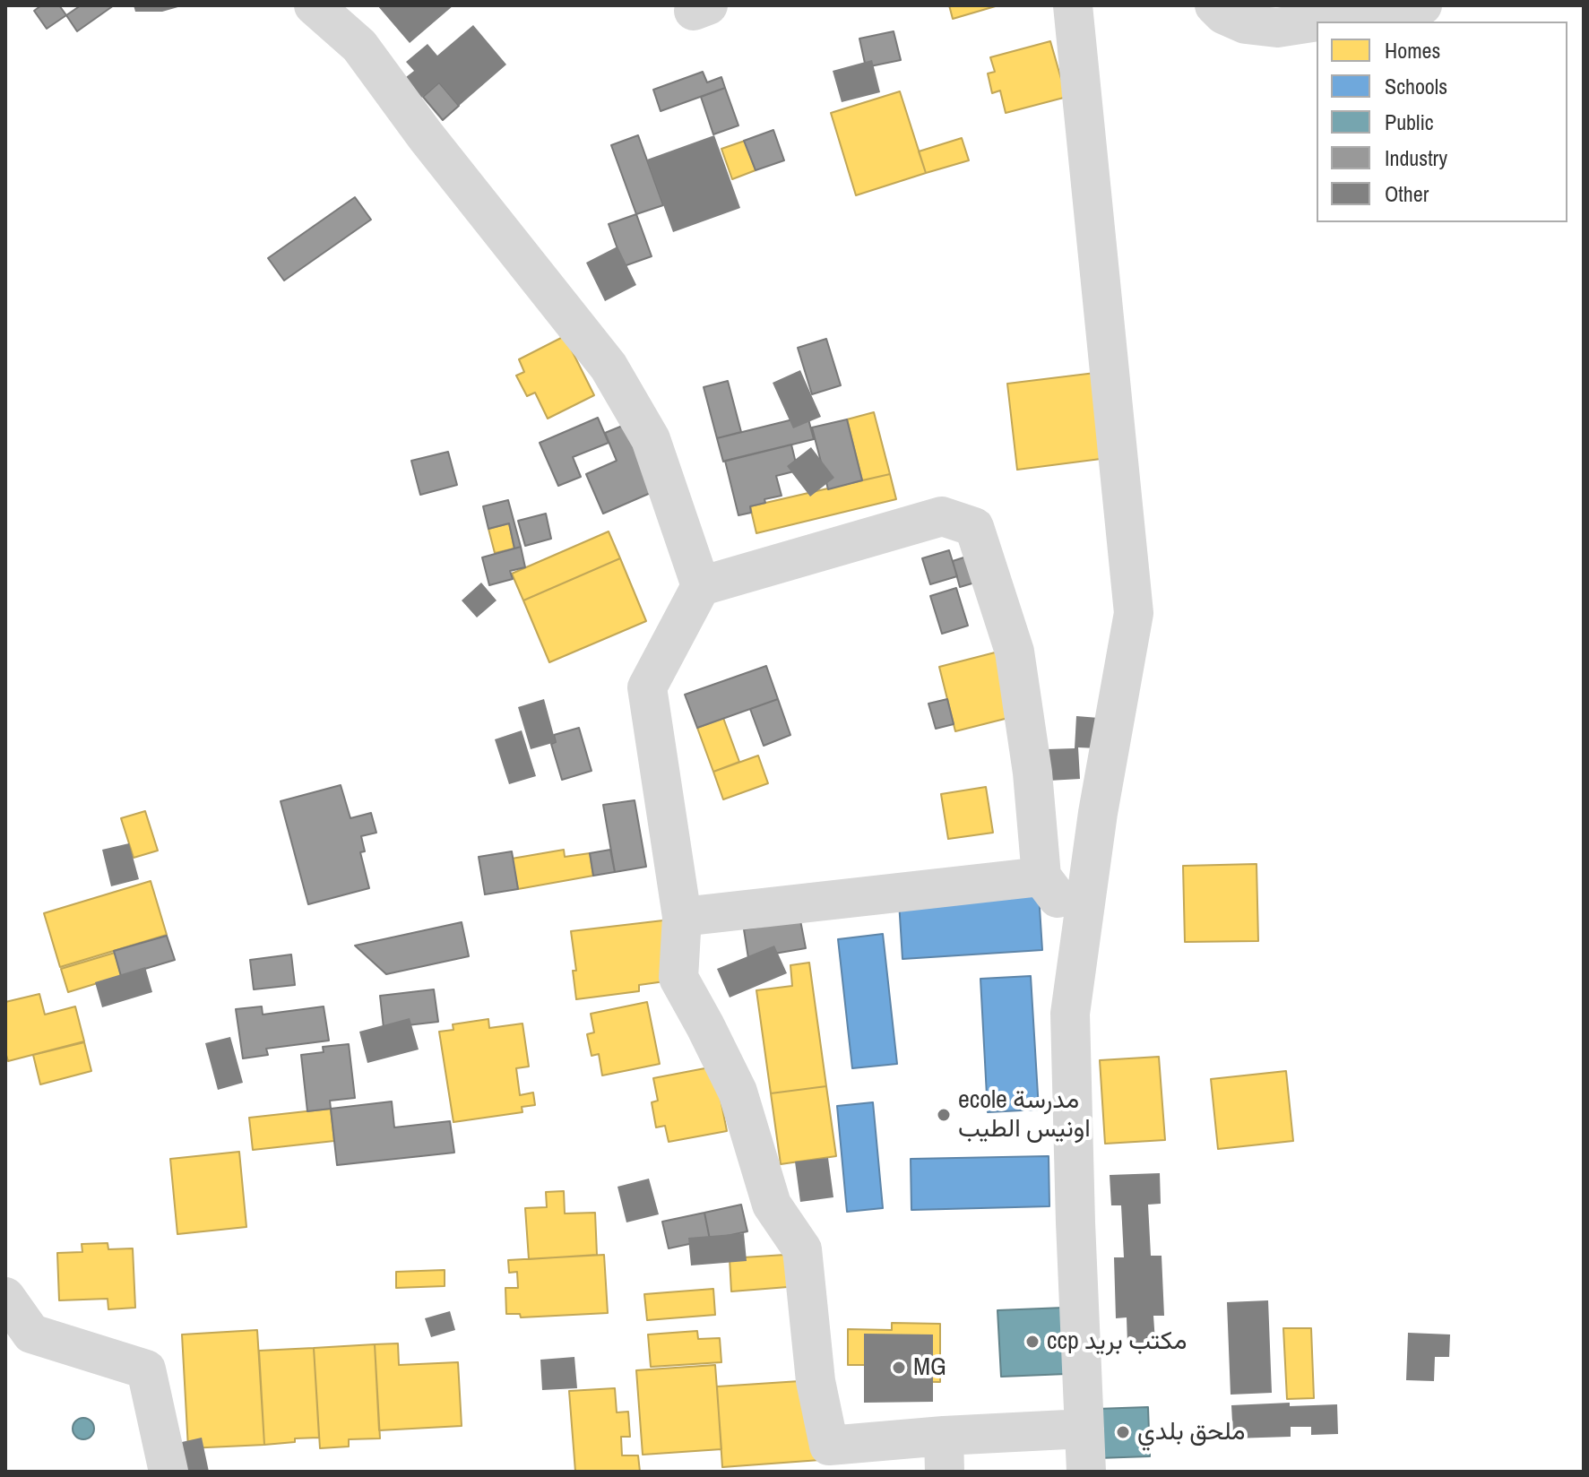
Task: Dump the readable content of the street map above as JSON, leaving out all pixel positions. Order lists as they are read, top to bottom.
{
  "places": [
    "ecole مدرسة اونيس الطيب",
    "ccp مكتب بريد",
    "MG",
    "ملحق بلدي"
  ],
  "legend": [
    "Homes",
    "Schools",
    "Public",
    "Industry",
    "Other"
  ]
}
